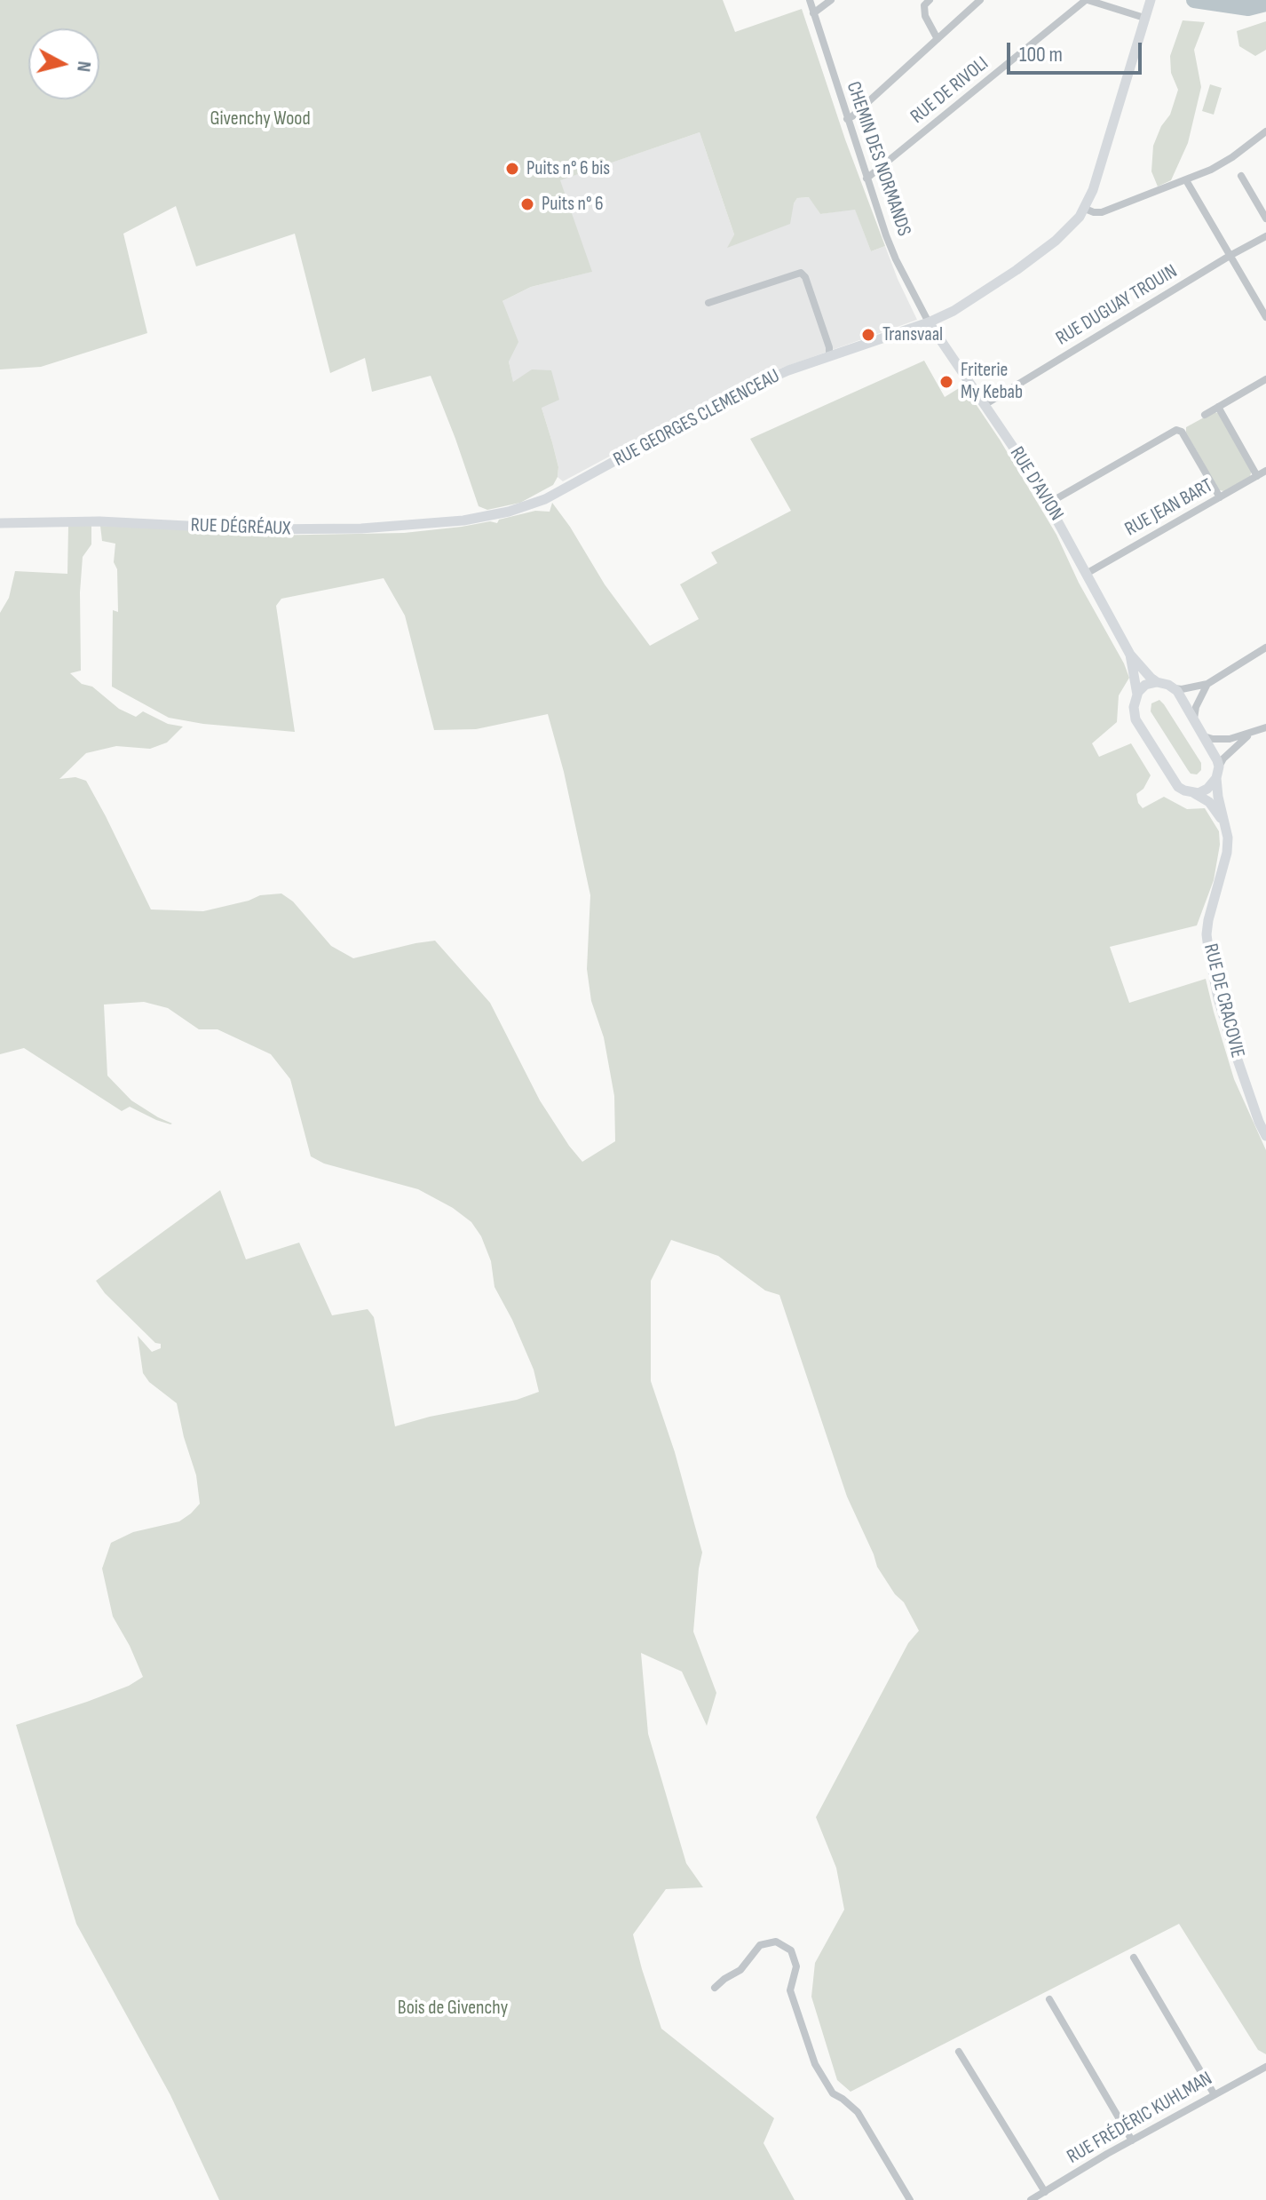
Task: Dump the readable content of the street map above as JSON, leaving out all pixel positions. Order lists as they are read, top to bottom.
{
  "streets": {
    "main road": [
      "RUE GEORGES CLEMENCEAU",
      "RUE D'AVION",
      "RUE DÉGRÉAUX",
      "RUE DE CRACOVIE"
    ],
    "street": [
      "RUE DE RIVOLI",
      "CHEMIN DES NORMANDS",
      "RUE DUGUAY TROUIN",
      "RUE JEAN BART",
      "RUE FRÉDÉRIC KUHLMAN"
    ]
  },
  "crossings": [
    ["RUE DE RIVOLI", "CHEMIN DES NORMANDS"],
    ["CHEMIN DES NORMANDS", "RUE GEORGES CLEMENCEAU"],
    ["CHEMIN DES NORMANDS", "RUE D'AVION"],
    ["RUE DUGUAY TROUIN", "RUE D'AVION"],
    ["RUE GEORGES CLEMENCEAU", "RUE D'AVION"],
    ["RUE GEORGES CLEMENCEAU", "RUE DÉGRÉAUX"],
    ["RUE D'AVION", "RUE JEAN BART"]
  ],
  "parks": ["Givenchy Wood", "Bois de Givenchy"],
  "places": [
    "Puits n° 6 bis",
    "Puits n° 6",
    "Transvaal",
    "Friterie My Kebab"
  ],
  "scale_bar": "100 m",
  "north": "right"
}
